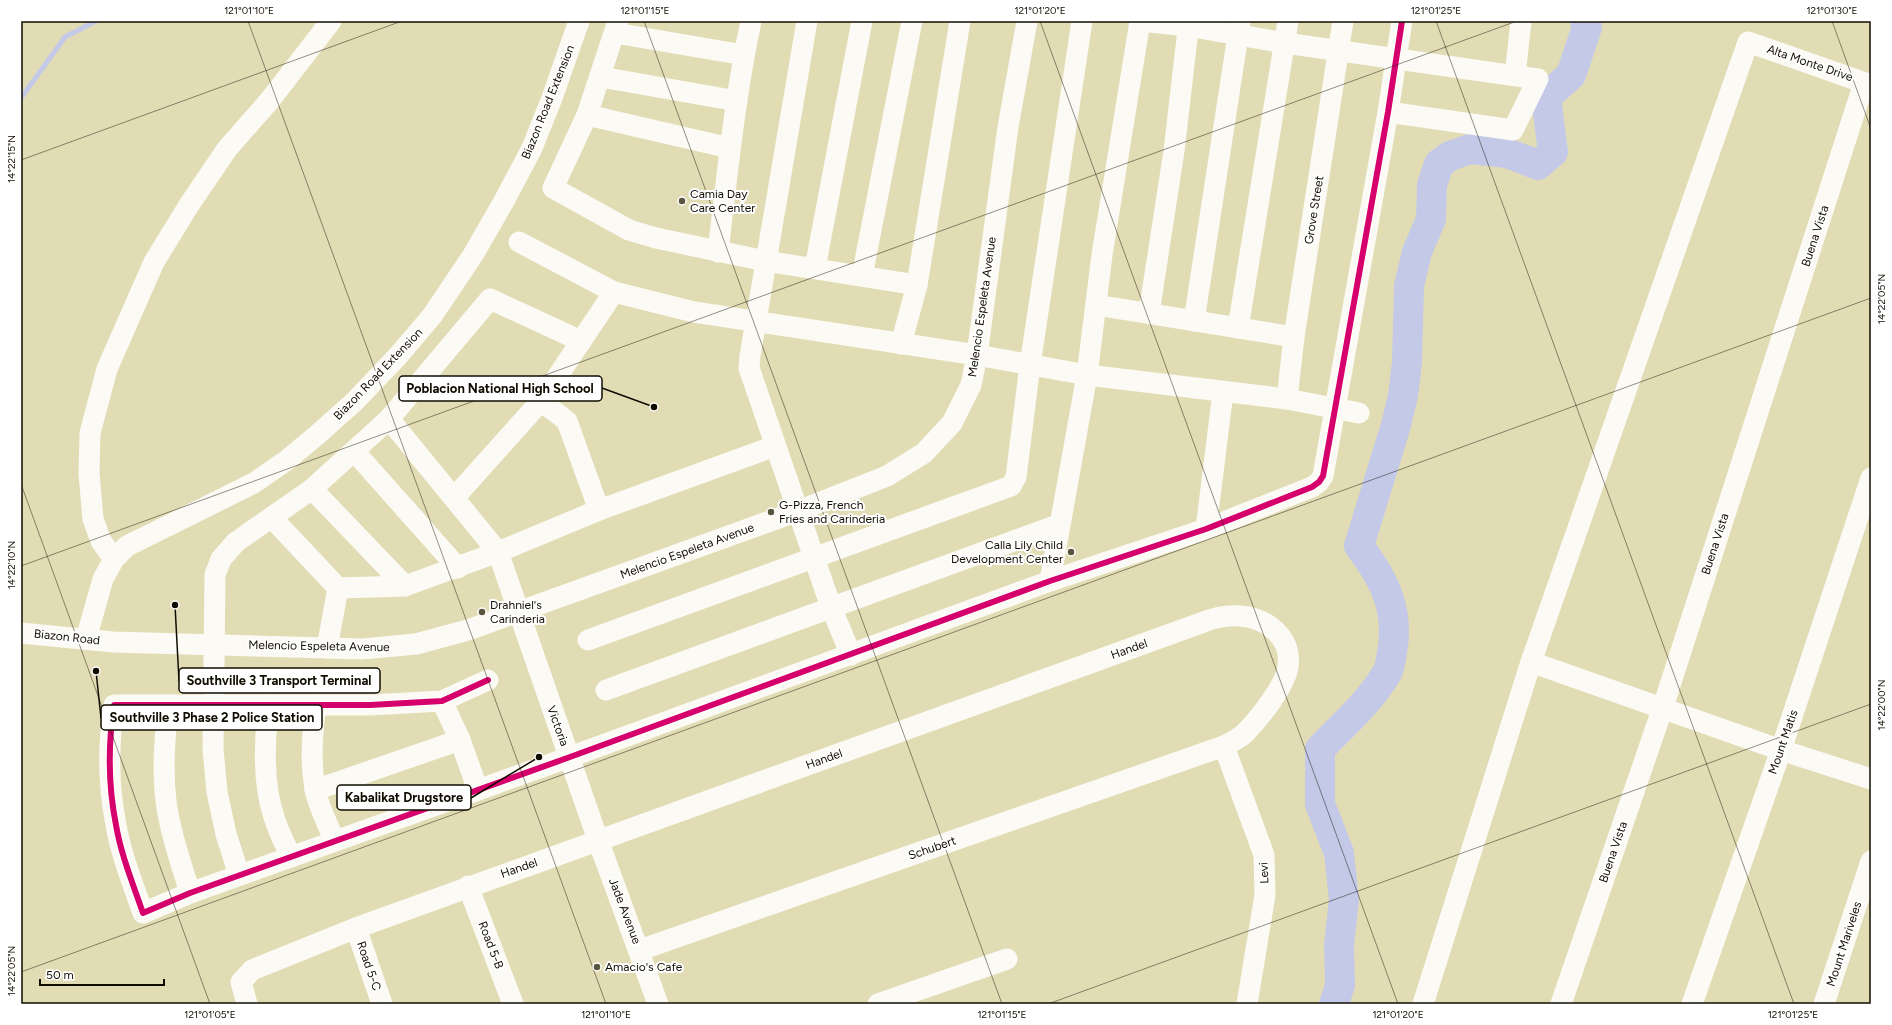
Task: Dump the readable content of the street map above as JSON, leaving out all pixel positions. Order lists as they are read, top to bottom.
{
  "streets": {
    "street": [
      "Alta Monte Drive",
      "Biazon Road Extension",
      "Grove Street",
      "Buena Vista",
      "Melencio Espeleta Avenue",
      "Biazon Road",
      "Handel",
      "Victoria",
      "Mount Matis",
      "Schubert",
      "Levi",
      "Jade Avenue",
      "Mount Mariveles",
      "Road 5-B",
      "Road 5-C"
    ]
  },
  "crossings": [
    ["Alta Monte Drive", "Buena Vista"],
    ["Biazon Road Extension", "Biazon Road"],
    ["Melencio Espeleta Avenue", "Biazon Road"],
    ["Melencio Espeleta Avenue", "Victoria"],
    ["Handel", "Victoria"],
    ["Handel", "Schubert"],
    ["Handel", "Levi"],
    ["Handel", "Jade Avenue"],
    ["Handel", "Road 5-B"],
    ["Handel", "Road 5-C"],
    ["Victoria", "Jade Avenue"],
    ["Schubert", "Levi"],
    ["Schubert", "Jade Avenue"]
  ],
  "places": [
    "Camia Day Care Center",
    "Poblacion National High School",
    "G-Pizza, French Fries and Carinderia",
    "Calla Lily Child Development Center",
    "Southville 3 Transport Terminal",
    "Drahniel's Carinderia",
    "Southville 3 Phase 2 Police Station",
    "Kabalikat Drugstore",
    "Amacio's Cafe"
  ],
  "scale_bar": "50 m",
  "coordinates": [
    "121°01'10\"E",
    "121°01'15\"E",
    "121°01'20\"E",
    "121°01'25\"E",
    "121°01'30\"E",
    "14°22'15\"N",
    "14°22'05\"N",
    "14°22'10\"N",
    "14°22'00\"N",
    "121°01'05\"E"
  ]
}
